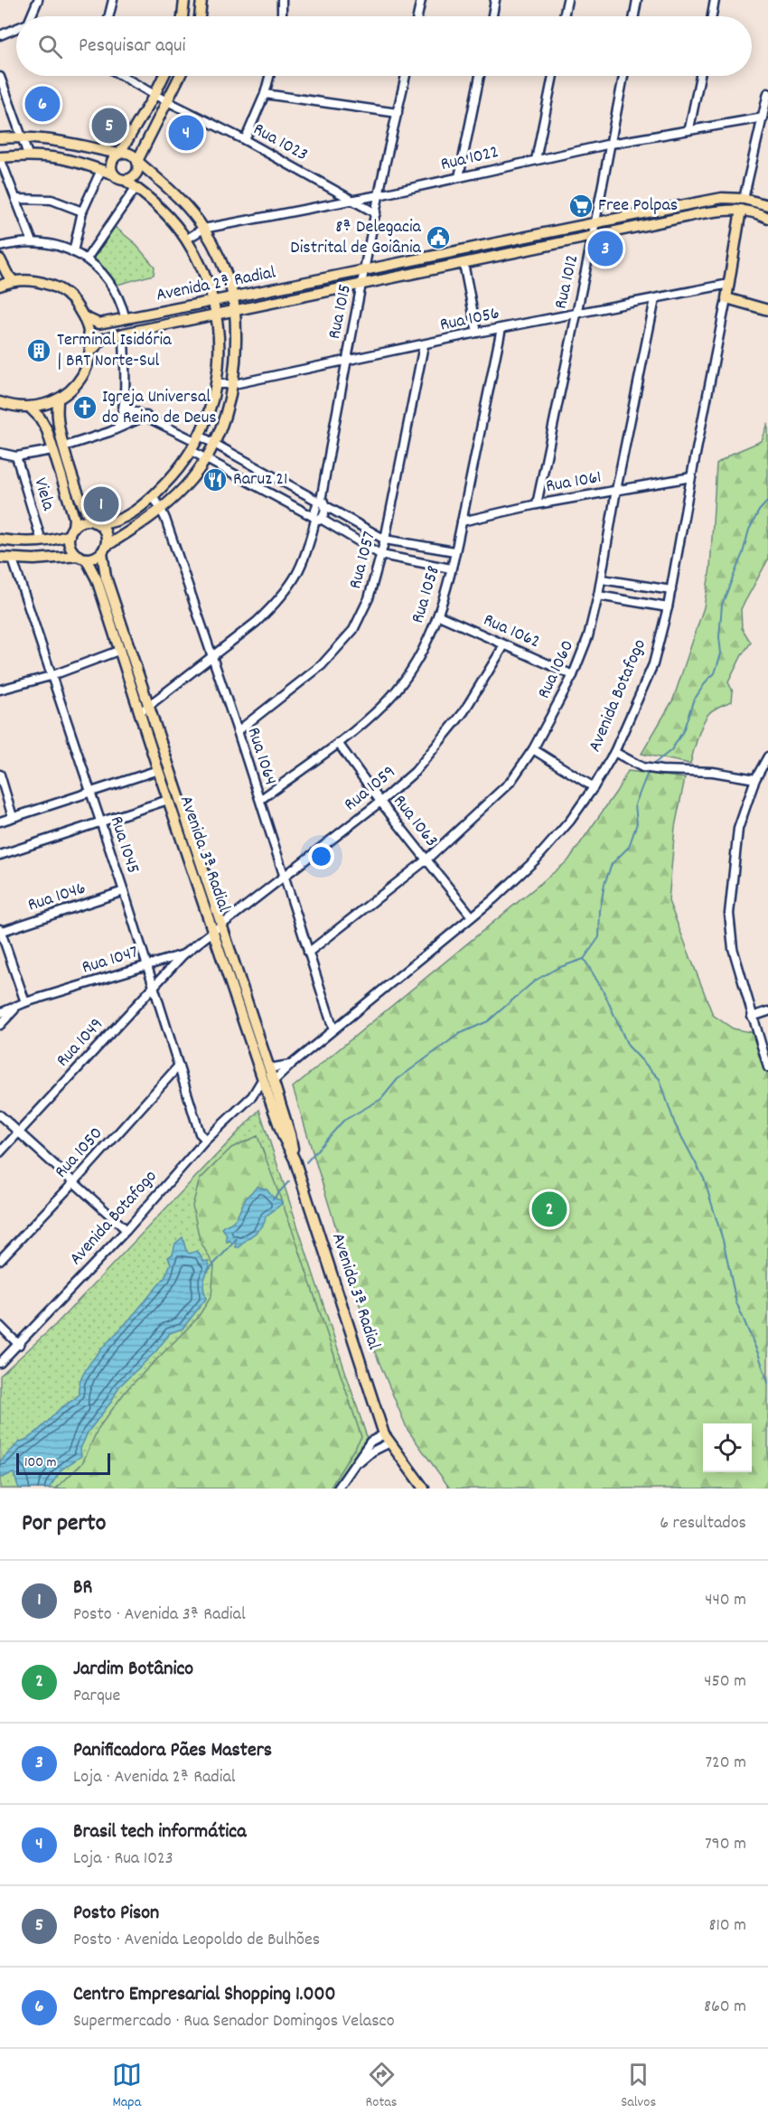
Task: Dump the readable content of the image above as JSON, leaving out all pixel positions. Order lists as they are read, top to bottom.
{
  "streets": {
    "main road": ["Avenida 2ª Radial", "Avenida Botafogo", "Avenida 3ª Radial"],
    "street": [
      "Rua 1023",
      "Rua 1022",
      "Rua 1012",
      "Rua 1015",
      "Rua 1056",
      "Rua 1061",
      "Viela",
      "Rua 1057",
      "Rua 1058",
      "Rua 1062",
      "Rua 1060",
      "Rua 1064",
      "Rua 1059",
      "Rua 1063",
      "Rua 1045",
      "Rua 1046",
      "Rua 1047",
      "Rua 1049",
      "Rua 1050"
    ]
  },
  "crossings": [
    ["Rua 1023", "Rua 1022"],
    ["Rua 1023", "Rua 1015"],
    ["Rua 1022", "Rua 1012"],
    ["Rua 1022", "Rua 1015"],
    ["Rua 1012", "Avenida 2ª Radial"],
    ["Rua 1012", "Rua 1056"],
    ["Rua 1012", "Rua 1061"],
    ["Avenida 2ª Radial", "Rua 1015"],
    ["Avenida 2ª Radial", "Avenida Botafogo"],
    ["Rua 1015", "Rua 1056"],
    ["Rua 1056", "Rua 1057"],
    ["Rua 1056", "Rua 1058"],
    ["Rua 1056", "Rua 1060"],
    ["Rua 1056", "Avenida Botafogo"],
    ["Rua 1061", "Rua 1058"],
    ["Rua 1061", "Rua 1060"],
    ["Rua 1061", "Avenida Botafogo"],
    ["Rua 1057", "Rua 1064"],
    ["Rua 1058", "Rua 1062"],
    ["Rua 1058", "Rua 1064"],
    ["Rua 1058", "Rua 1063"],
    ["Rua 1062", "Rua 1060"],
    ["Rua 1062", "Rua 1059"],
    ["Rua 1060", "Rua 1064"],
    ["Rua 1060", "Rua 1063"],
    ["Avenida Botafogo", "Rua 1064"],
    ["Avenida Botafogo", "Rua 1063"],
    ["Avenida Botafogo", "Rua 1045"],
    ["Avenida Botafogo", "Avenida 3ª Radial"],
    ["Rua 1064", "Rua 1059"],
    ["Rua 1059", "Rua 1063"],
    ["Rua 1059", "Avenida 3ª Radial"],
    ["Rua 1059", "Rua 1047"],
    ["Rua 1045", "Rua 1046"],
    ["Rua 1045", "Rua 1047"],
    ["Rua 1045", "Rua 1049"],
    ["Rua 1045", "Rua 1050"],
    ["Avenida 3ª Radial", "Rua 1047"],
    ["Rua 1047", "Rua 1049"]
  ],
  "places": {
    "supermarket": ["Free Polpas"],
    "public building": ["8ª Delegacia Distrital de Goiânia"],
    "building": ["Terminal Isidória | BRT Norte-Sul"],
    "church": ["Igreja Universal do Reino de Deus"],
    "restaurant": ["Raruz 21"]
  },
  "scale_bar": "100 m",
  "page": {
    "search": "Pesquisar aqui",
    "pins": [
      "6",
      "5",
      "4",
      "3",
      "1",
      "2"
    ],
    "scale": "100 m",
    "heading": ["Por perto", "6 resultados"],
    "list": [
      {
        "mark": "1",
        "name": "BR",
        "note": "Posto · Avenida 3ª Radial",
        "value": "440 m"
      },
      {
        "mark": "2",
        "name": "Jardim Botânico",
        "note": "Parque",
        "value": "450 m"
      },
      {
        "mark": "3",
        "name": "Panificadora Pães Masters",
        "note": "Loja · Avenida 2ª Radial",
        "value": "720 m"
      },
      {
        "mark": "4",
        "name": "Brasil tech informática",
        "note": "Loja · Rua 1023",
        "value": "790 m"
      },
      {
        "mark": "5",
        "name": "Posto Pison",
        "note": "Posto · Avenida Leopoldo de Bulhões",
        "value": "810 m"
      },
      {
        "mark": "6",
        "name": "Centro Empresarial Shopping 1.000",
        "note": "Supermercado · Rua Senador Domingos Velasco",
        "value": "860 m"
      }
    ],
    "nav": ["Mapa", "Rotas", "Salvos"]
  }
}
